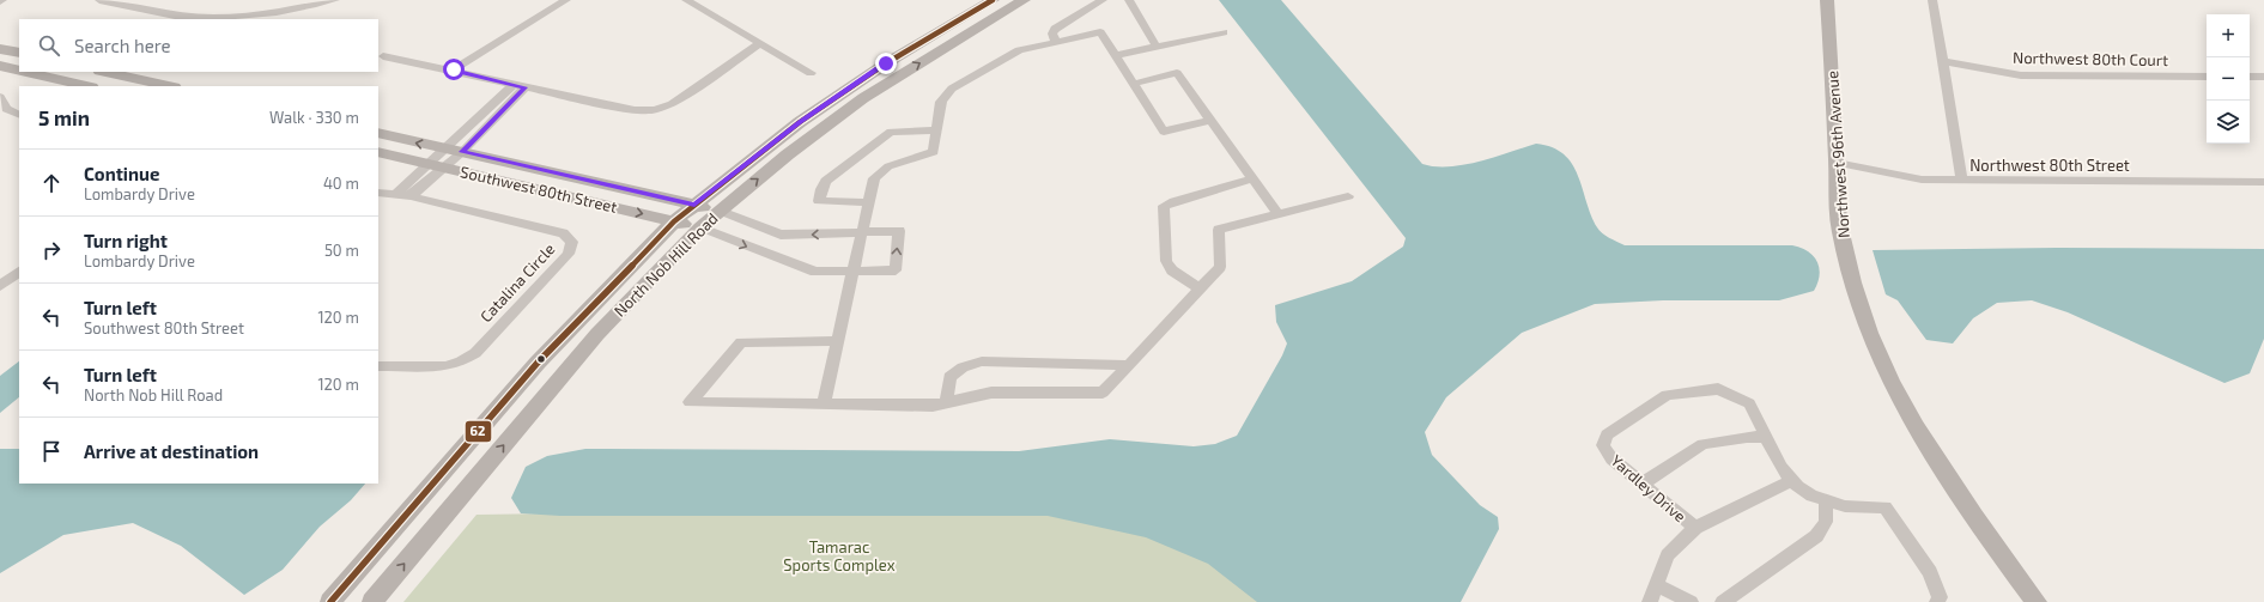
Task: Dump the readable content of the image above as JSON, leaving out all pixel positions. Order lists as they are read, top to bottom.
{
  "streets": {
    "street": [
      "Northwest 80th Court",
      "Northwest 96th Avenue",
      "Northwest 80th Street",
      "Southwest 80th Street",
      "North Nob Hill Road",
      "Catalina Circle",
      "Yardley Drive"
    ]
  },
  "crossings": [
    ["Northwest 96th Avenue", "Northwest 80th Street"],
    ["Southwest 80th Street", "North Nob Hill Road"]
  ],
  "parks": ["Tamarac Sports Complex"],
  "lines": ["transit line 62"],
  "page": {
    "map_buttons": ["+", "−"],
    "search": "Search here",
    "heading": ["5 min", "Walk · 330 m"],
    "list": [
      ["Continue", "Lombardy Drive", "40 m"],
      ["Turn right", "Lombardy Drive", "50 m"],
      ["Turn left", "Southwest 80th Street", "120 m"],
      ["Turn left", "North Nob Hill Road", "120 m"],
      "Arrive at destination"
    ]
  }
}
